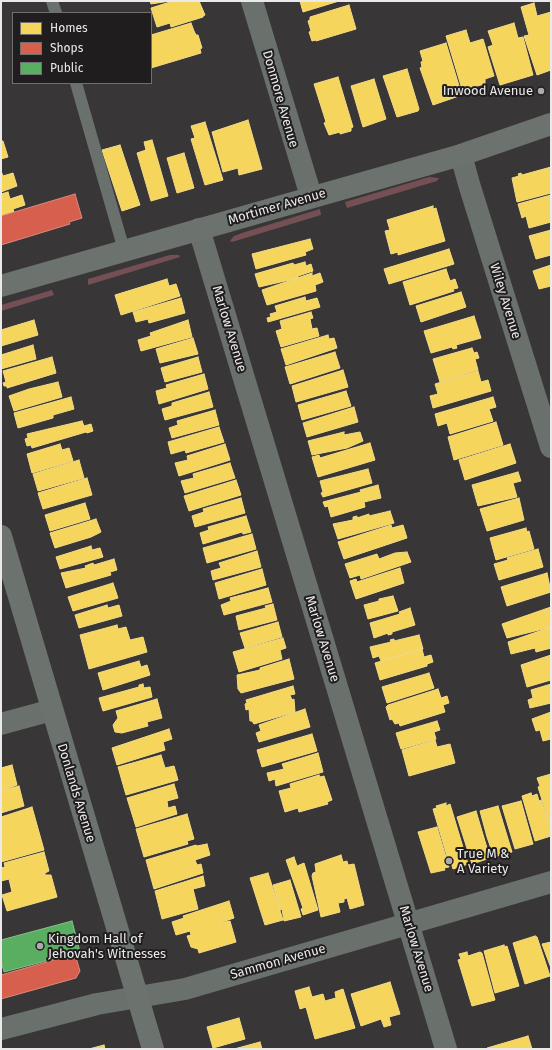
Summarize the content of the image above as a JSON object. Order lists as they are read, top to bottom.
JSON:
{
  "streets": {
    "street": [
      "Donmore Avenue",
      "Mortimer Avenue",
      "Wiley Avenue",
      "Marlow Avenue",
      "Donlands Avenue",
      "Sammon Avenue"
    ]
  },
  "crossings": [
    ["Donmore Avenue", "Mortimer Avenue"],
    ["Mortimer Avenue", "Wiley Avenue"],
    ["Mortimer Avenue", "Marlow Avenue"],
    ["Marlow Avenue", "Sammon Avenue"],
    ["Donlands Avenue", "Sammon Avenue"]
  ],
  "places": ["Inwood Avenue", "True M & A Variety", "Kingdom Hall of Jehovah's Witnesses"],
  "legend": ["Homes", "Shops", "Public"]
}
